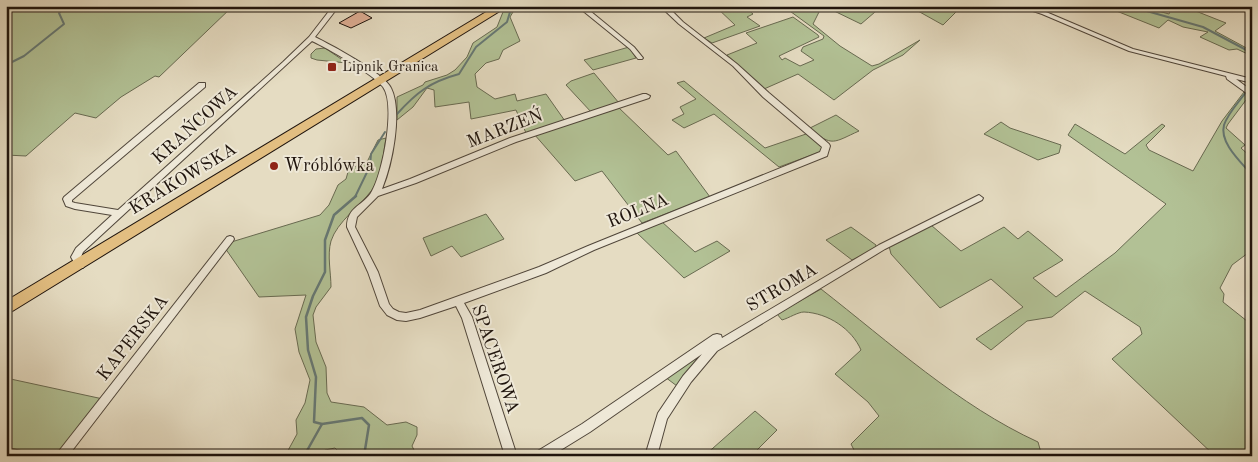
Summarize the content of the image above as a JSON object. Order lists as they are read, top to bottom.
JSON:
{
  "streets": {
    "main road": ["KRAKOWSKA"],
    "street": [
      "KRAŃCOWA",
      "MARZEŃ",
      "ROLNA",
      "STROMA",
      "KAPERSKA",
      "SPACEROWA"
    ]
  },
  "crossings": [
    ["KRAŃCOWA", "KRAKOWSKA"],
    ["MARZEŃ", "SPACEROWA"],
    ["KRAKOWSKA", "SPACEROWA"],
    ["ROLNA", "SPACEROWA"]
  ],
  "places": {
    "transit": ["Lipnik Granica"],
    "other": ["Wróblówka"]
  }
}
